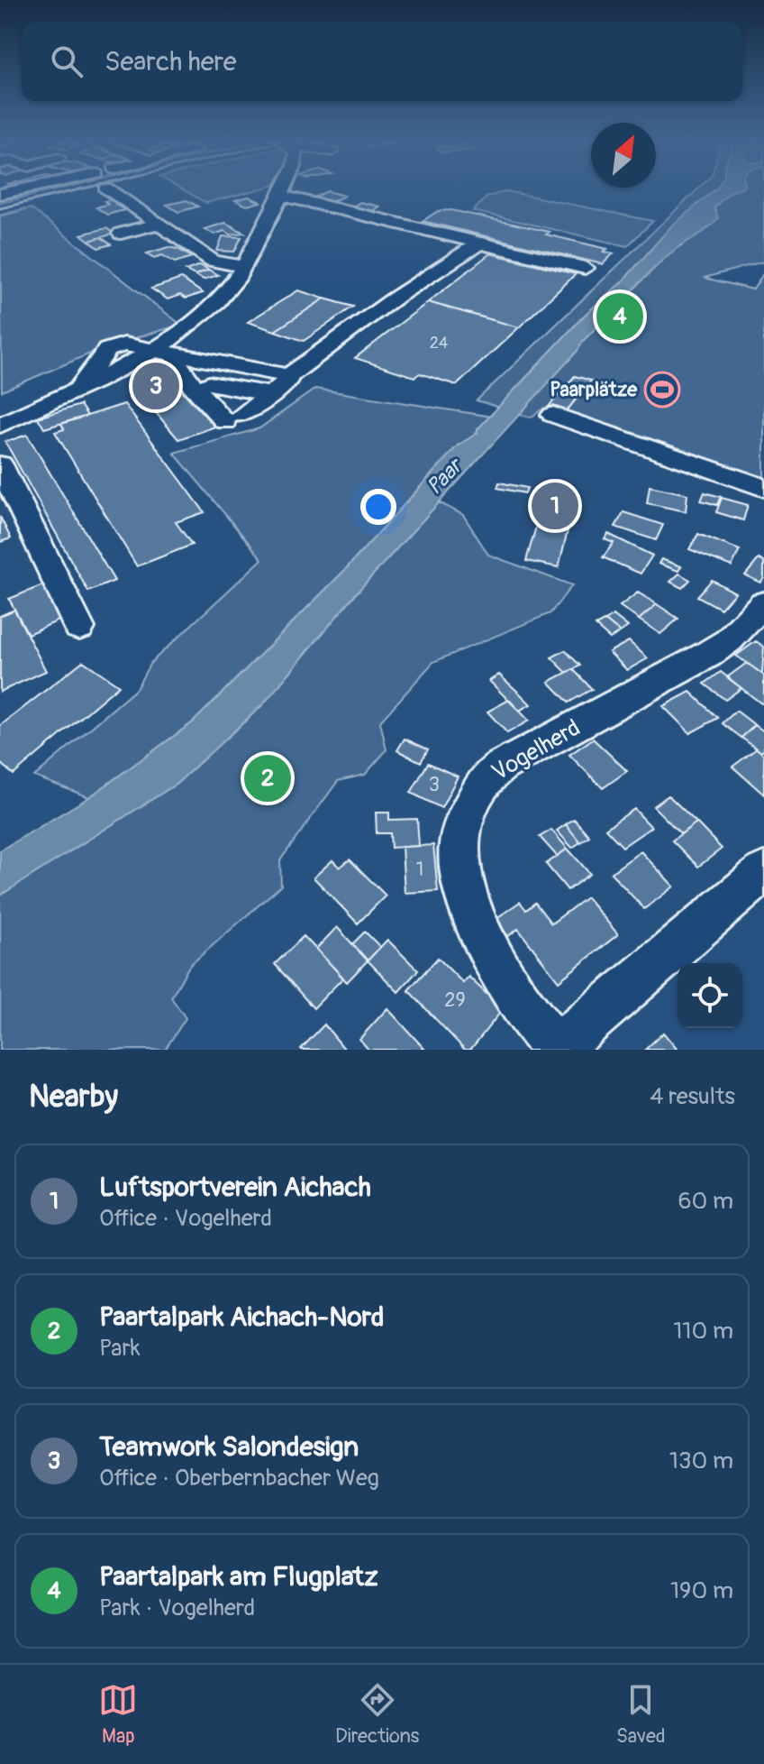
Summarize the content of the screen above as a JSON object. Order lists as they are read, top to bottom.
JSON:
{
  "streets": {
    "street": ["Vogelherd"]
  },
  "water": ["Paar"],
  "places": {
    "sports": ["Paarplätze"]
  },
  "house_numbers": [
    "24",
    "3",
    "1",
    "29"
  ],
  "north": "top right",
  "page": {
    "search": "Search here",
    "pins": [
      "4",
      "3",
      "1",
      "2"
    ],
    "heading": ["Nearby", "4 results"],
    "list": [
      {
        "mark": "1",
        "name": "Luftsportverein Aichach",
        "note": "Office · Vogelherd",
        "value": "60 m"
      },
      {
        "mark": "2",
        "name": "Paartalpark Aichach-Nord",
        "note": "Park",
        "value": "110 m"
      },
      {
        "mark": "3",
        "name": "Teamwork Salondesign",
        "note": "Office · Oberbernbacher Weg",
        "value": "130 m"
      },
      {
        "mark": "4",
        "name": "Paartalpark am Flugplatz",
        "note": "Park · Vogelherd",
        "value": "190 m"
      }
    ],
    "nav": ["Map", "Directions", "Saved"]
  }
}
